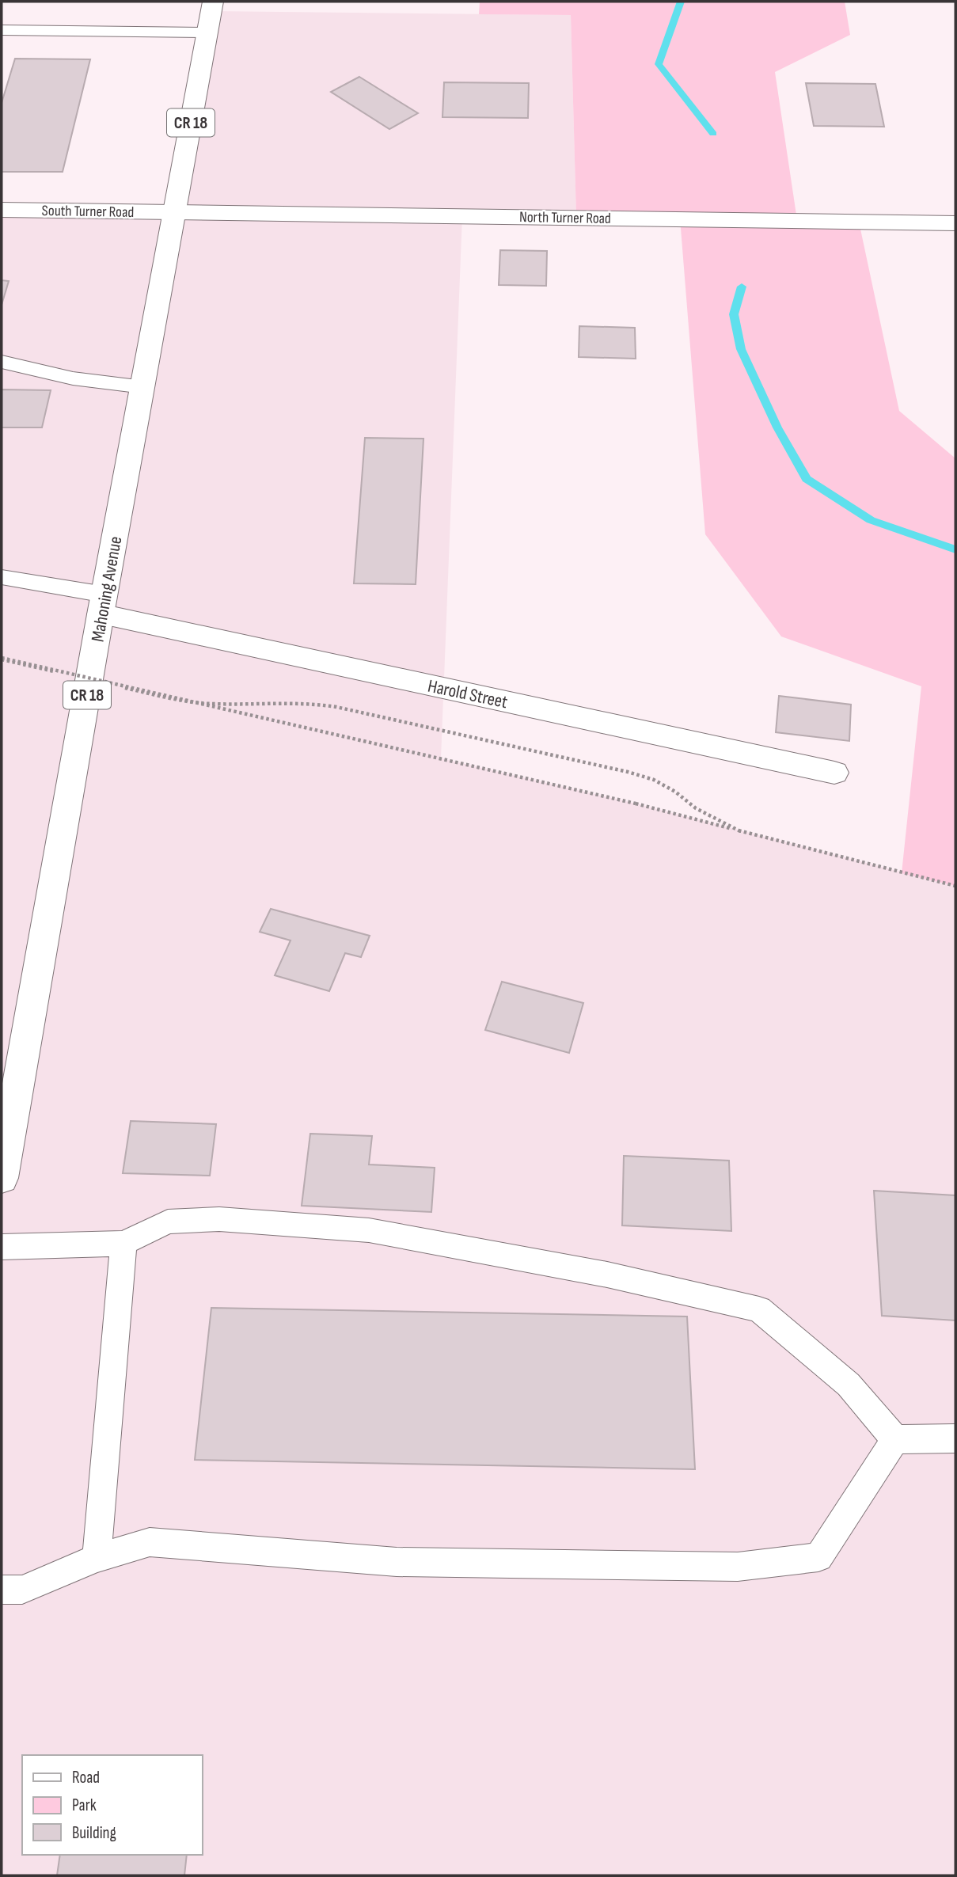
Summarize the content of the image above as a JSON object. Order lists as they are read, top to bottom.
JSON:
{
  "streets": {
    "street": [
      "CR 18",
      "South Turner Road",
      "North Turner Road",
      "Mahoning Avenue",
      "Harold Street"
    ]
  },
  "crossings": [
    ["South Turner Road", "North Turner Road"],
    ["South Turner Road", "Mahoning Avenue"],
    ["North Turner Road", "Mahoning Avenue"],
    ["Mahoning Avenue", "Harold Street"]
  ],
  "legend": ["Road", "Park", "Building"]
}
